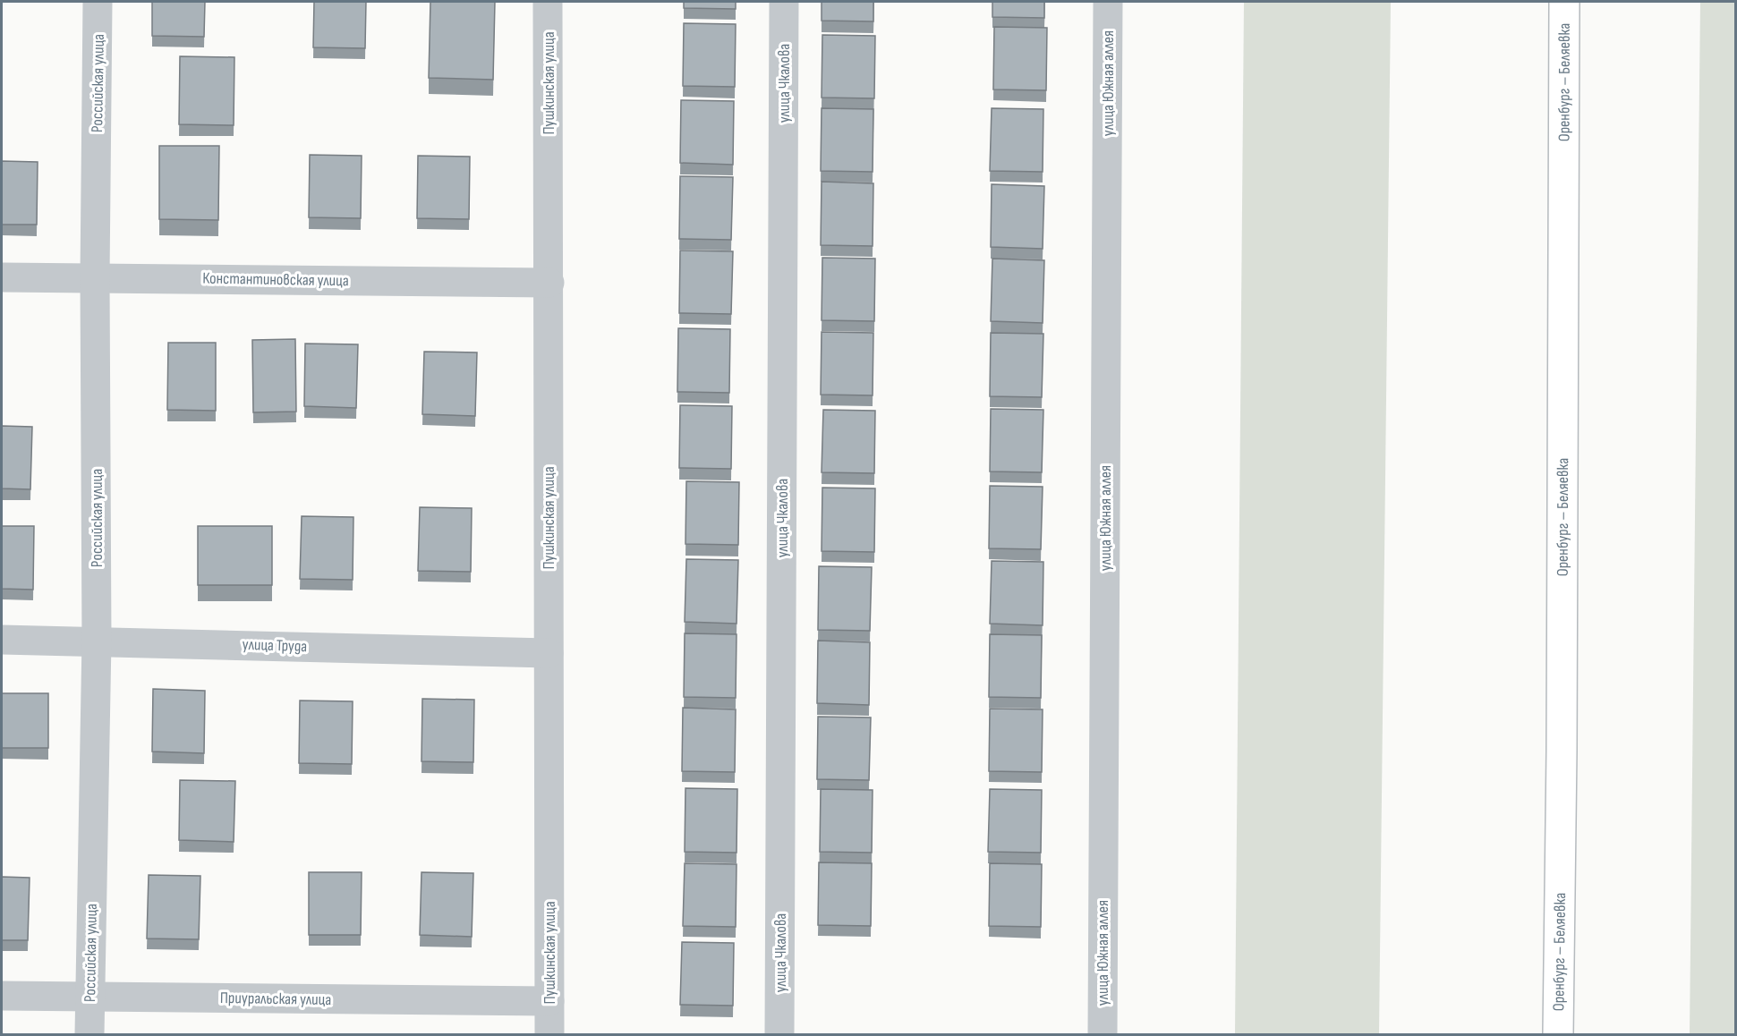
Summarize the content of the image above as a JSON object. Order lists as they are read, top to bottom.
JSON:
{
  "streets": {
    "main road": ["Оренбург – Беляевка"],
    "street": [
      "Российская улица",
      "Пушкинская улица",
      "улица Чкалова",
      "улица Южная аллея",
      "Константиновская улица",
      "улица Труда",
      "Приуральская улица"
    ]
  },
  "crossings": [
    ["Российская улица", "Константиновская улица"],
    ["Российская улица", "улица Труда"],
    ["Российская улица", "Приуральская улица"],
    ["Пушкинская улица", "Константиновская улица"],
    ["Пушкинская улица", "улица Труда"],
    ["Пушкинская улица", "Приуральская улица"]
  ]
}
